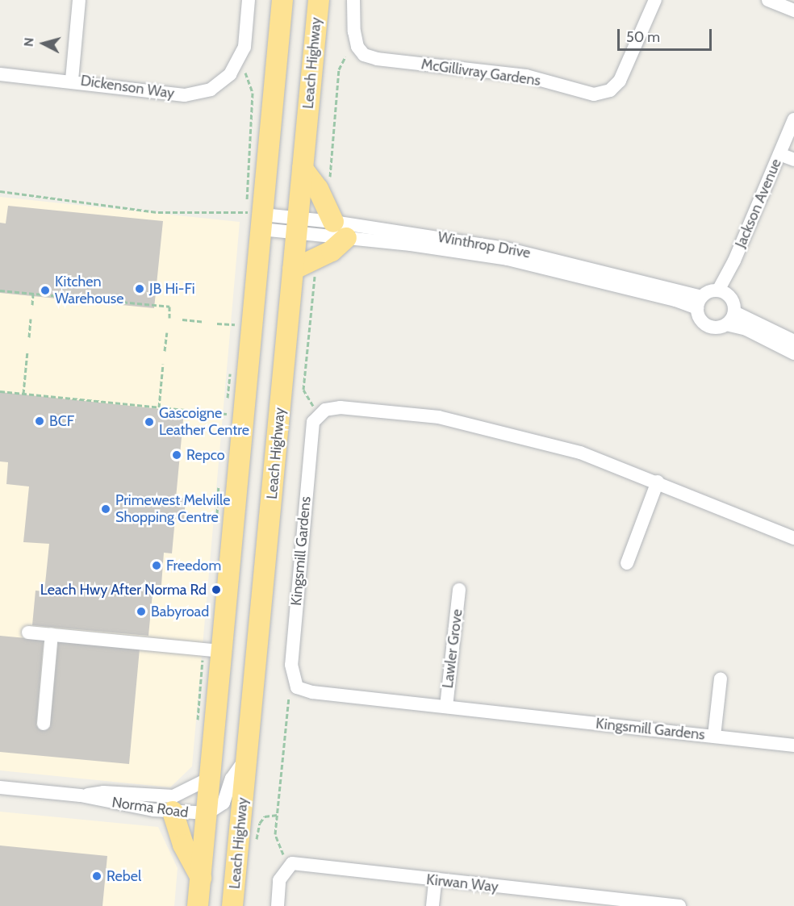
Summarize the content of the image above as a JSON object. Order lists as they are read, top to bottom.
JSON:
{
  "streets": {
    "highway": ["Leach Highway"],
    "street": [
      "McGillivray Gardens",
      "Dickenson Way",
      "Jackson Avenue",
      "Winthrop Drive",
      "Kingsmill Gardens",
      "Lawler Grove",
      "Norma Road",
      "Kirwan Way"
    ]
  },
  "crossings": [
    ["Leach Highway", "Winthrop Drive"],
    ["Leach Highway", "Norma Road"],
    ["Jackson Avenue", "Winthrop Drive"],
    ["Kingsmill Gardens", "Lawler Grove"]
  ],
  "places": [
    "JB Hi-Fi",
    "Kitchen Warehouse",
    "BCF",
    "Gascoigne Leather Centre",
    "Repco",
    "Primewest Melville Shopping Centre",
    "Freedom",
    "Leach Hwy After Norma Rd",
    "Babyroad",
    "Rebel"
  ],
  "scale_bar": "50 m",
  "north": "left"
}
